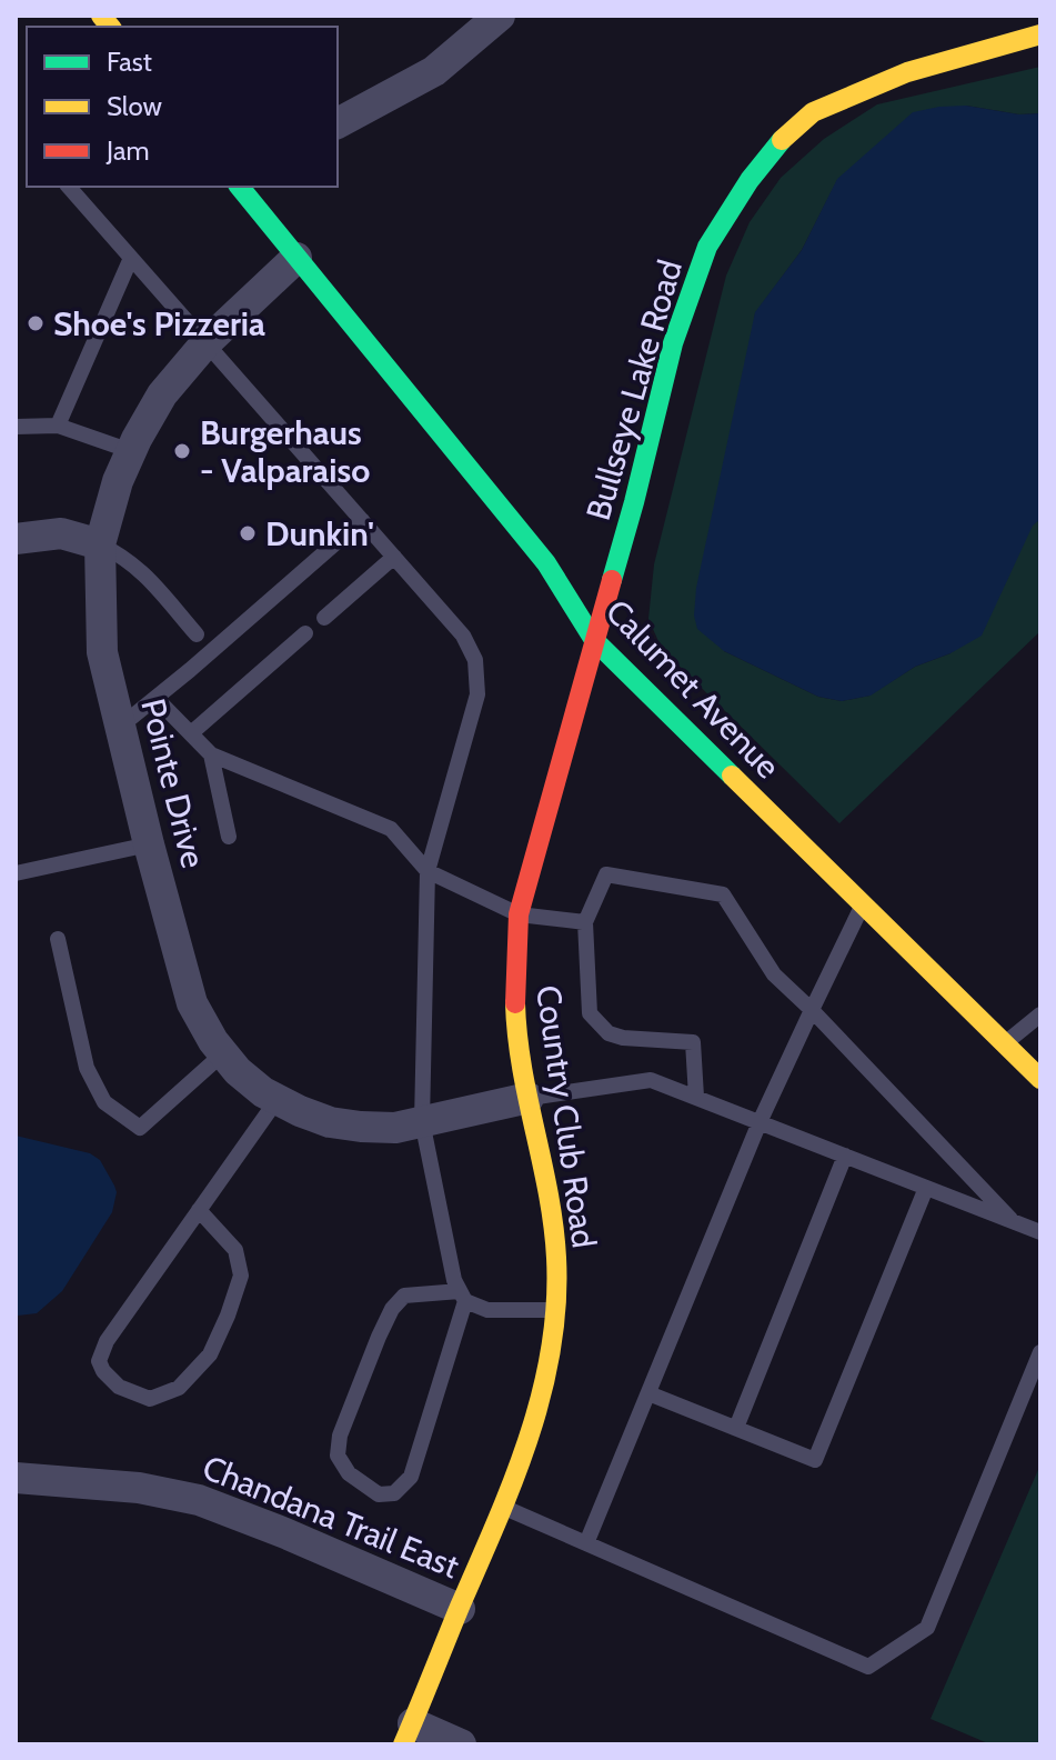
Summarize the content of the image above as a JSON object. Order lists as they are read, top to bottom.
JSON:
{
  "streets": {
    "street": [
      "Bullseye Lake Road",
      "Calumet Avenue",
      "Pointe Drive",
      "Country Club Road",
      "Chandana Trail East"
    ]
  },
  "crossings": [
    ["Bullseye Lake Road", "Calumet Avenue"],
    ["Bullseye Lake Road", "Country Club Road"],
    ["Calumet Avenue", "Pointe Drive"],
    ["Calumet Avenue", "Country Club Road"],
    ["Pointe Drive", "Country Club Road"],
    ["Country Club Road", "Chandana Trail East"]
  ],
  "places": ["Shoe's Pizzeria", "Burgerhaus - Valparaiso", "Dunkin'"],
  "legend": ["Fast", "Slow", "Jam"]
}
